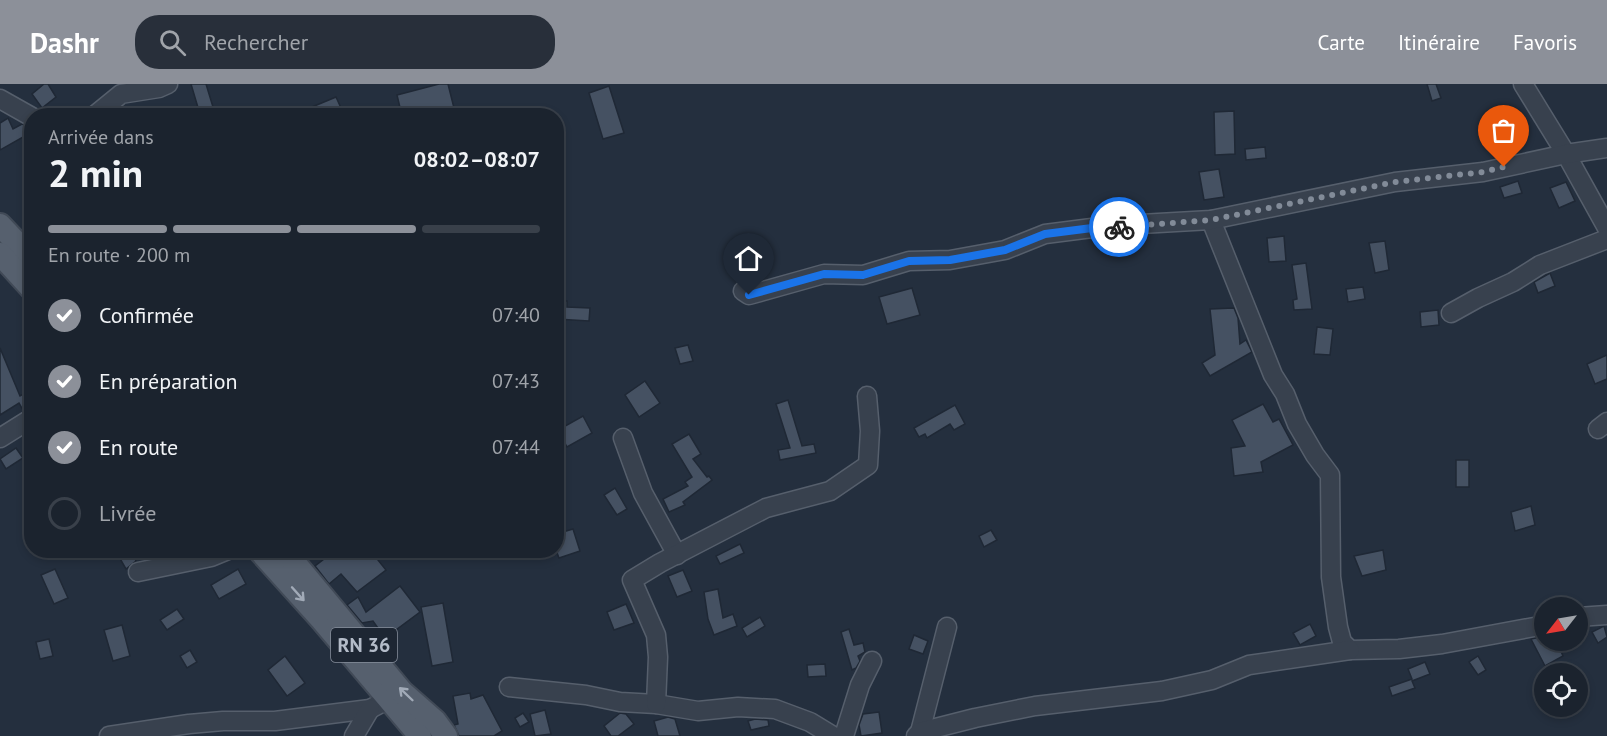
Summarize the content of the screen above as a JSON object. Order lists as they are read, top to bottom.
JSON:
{
  "streets": {
    "main road": ["RN 36"]
  },
  "north": "bottom left",
  "page": {
    "header": "Dashr",
    "search": "Rechercher",
    "nav": ["Carte", "Itinéraire", "Favoris"],
    "heading": ["2 min", "Arrivée dans", "08:02–08:07"],
    "bar": "En route · 200 m",
    "list": [
      ["Confirmée", "07:40"],
      ["En préparation", "07:43"],
      ["En route", "07:44"],
      "Livrée"
    ]
  }
}
